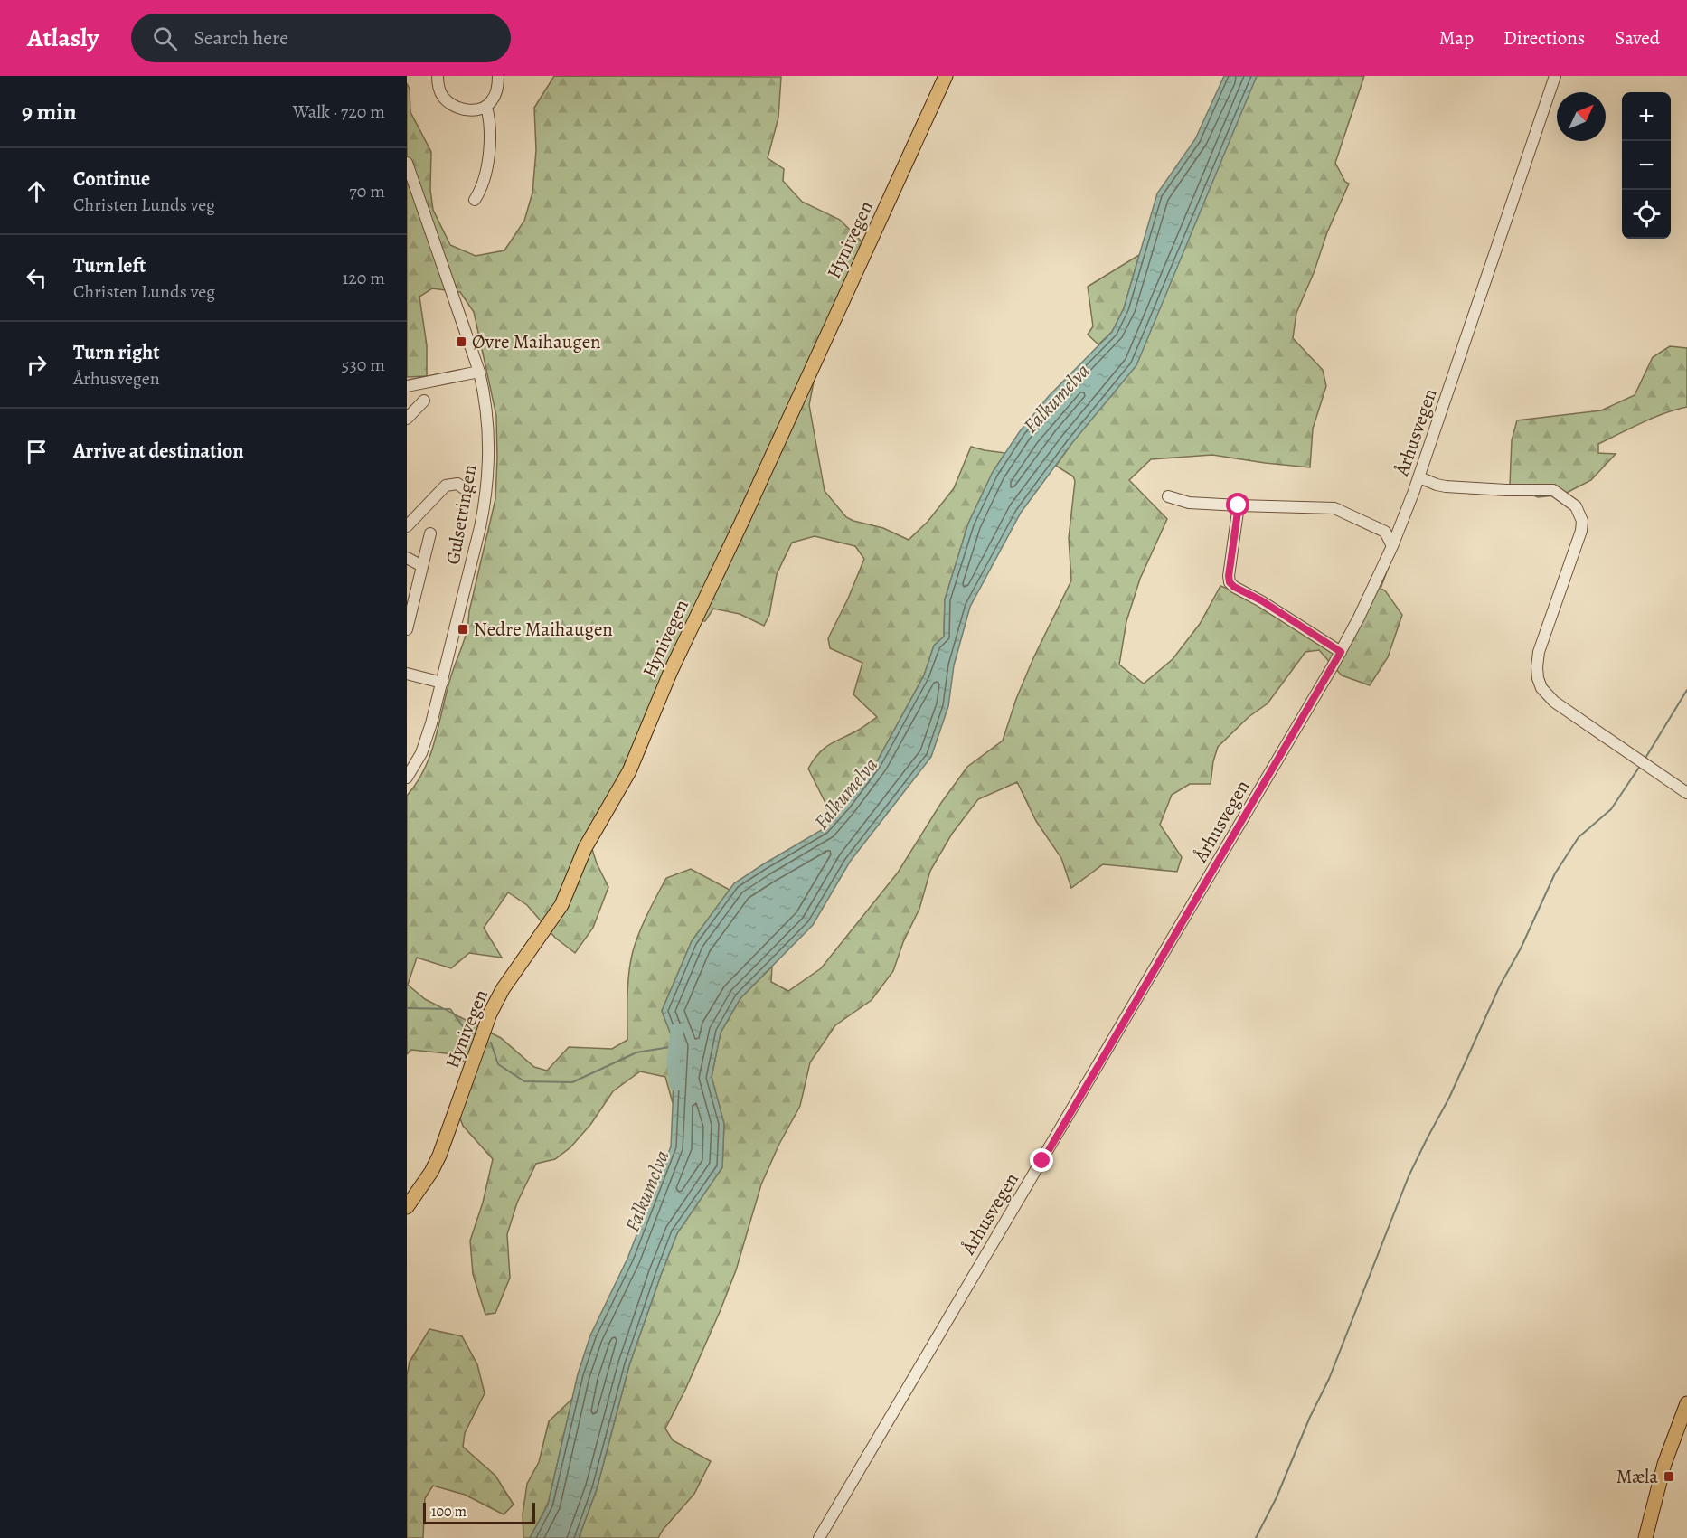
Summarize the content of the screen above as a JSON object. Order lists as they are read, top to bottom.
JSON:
{
  "streets": {
    "main road": ["Hynivegen"],
    "street": ["Århusvegen", "Gulsetringen"]
  },
  "water": ["Falkumelva"],
  "places": {
    "transit": ["Øvre Maihaugen", "Nedre Maihaugen", "Mæla"]
  },
  "scale_bar": "100 m",
  "north": "top right",
  "page": {
    "header": "Atlasly",
    "search": "Search here",
    "nav": ["Map", "Directions", "Saved"],
    "heading": ["9 min", "Walk · 720 m"],
    "map_buttons": ["+", "−"],
    "list": [
      ["Continue", "Christen Lunds veg", "70 m"],
      ["Turn left", "Christen Lunds veg", "120 m"],
      ["Turn right", "Århusvegen", "530 m"],
      "Arrive at destination"
    ],
    "scale": "100 m"
  }
}
